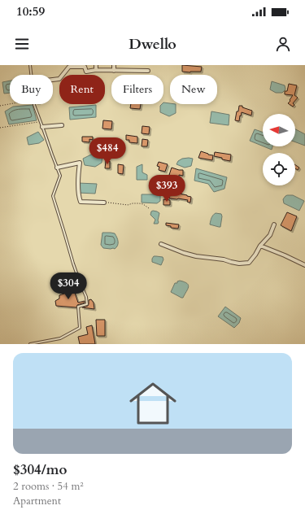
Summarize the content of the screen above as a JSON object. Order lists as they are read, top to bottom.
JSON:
{
  "north": "left",
  "page": {
    "status": "10:59",
    "header": "Dwello",
    "chip": [
      "Buy",
      "Rent",
      "Filters",
      "New"
    ],
    "price": ["$484", "$393", "$304"],
    "list": [
      {
        "name": "$304/mo",
        "note": "2 rooms · 54 m² · Apartment"
      }
    ]
  }
}
